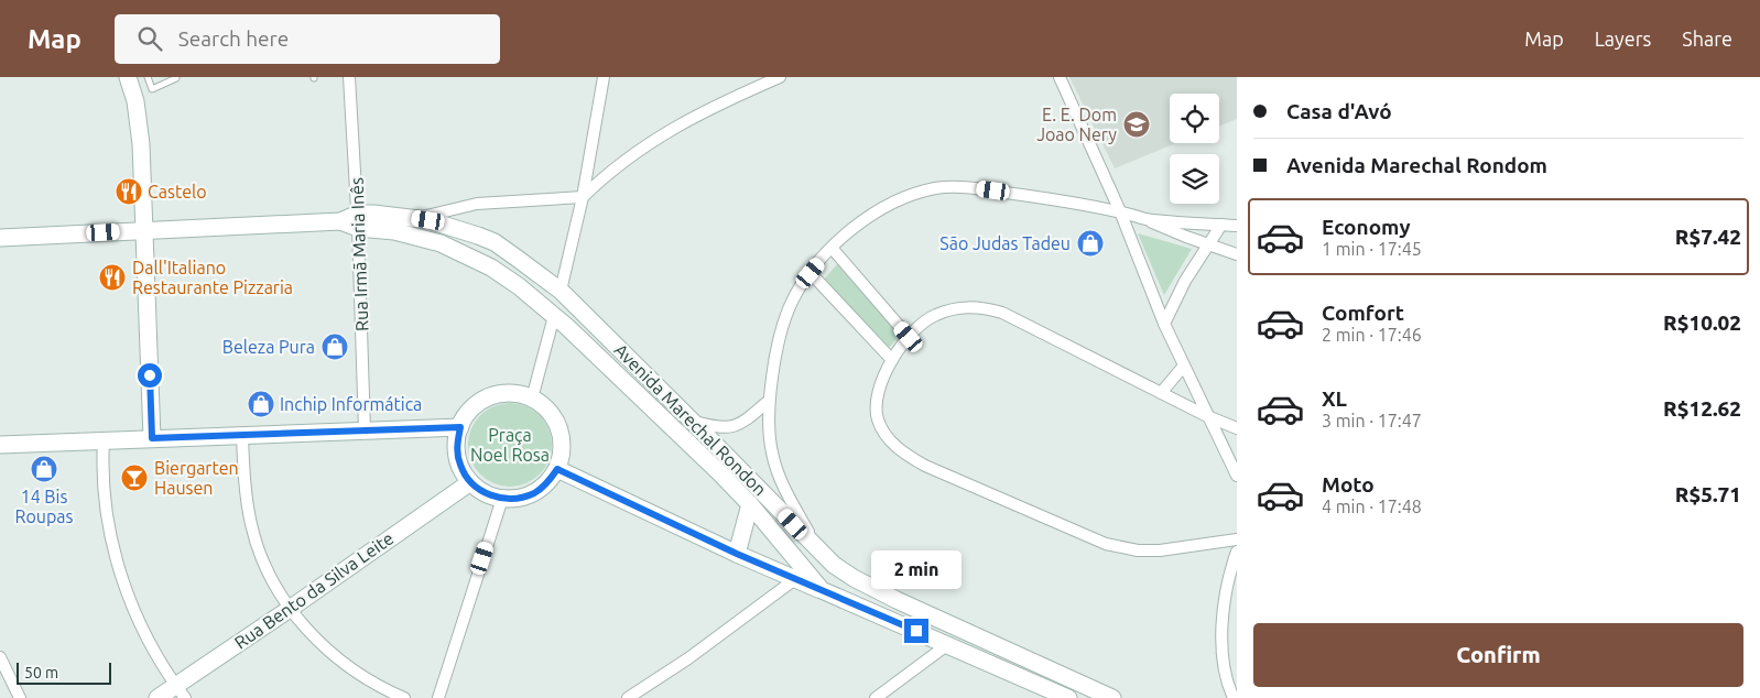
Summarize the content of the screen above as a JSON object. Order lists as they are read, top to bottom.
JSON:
{
  "streets": {
    "main road": ["Avenida Marechal Rondon", "Rua Bento da Silva Leite"],
    "street": ["Rua Irmã Maria Inês"]
  },
  "crossings": [
    ["Rua Irmã Maria Inês", "Avenida Marechal Rondon"]
  ],
  "parks": ["Praça Noel Rosa"],
  "places": {
    "school or university": ["E. E. Dom Joao Nery"],
    "restaurant": ["Castelo", "Dall'Italiano Restaurante Pizzaria"],
    "shop": [
      "São Judas Tadeu",
      "Beleza Pura",
      "Inchip Informática",
      "14 Bis Roupas"
    ],
    "bar": ["Biergarten Hausen"]
  },
  "scale_bar": "50 m",
  "page": {
    "header": "Map",
    "search": "Search here",
    "nav": ["Map", "Layers", "Share"],
    "banner": ["Casa d'Avó", "Avenida Marechal Rondom"],
    "list": [
      {
        "name": "Economy",
        "note": "1 min · 17:45",
        "value": "R$7.42"
      },
      {
        "name": "Comfort",
        "note": "2 min · 17:46",
        "value": "R$10.02"
      },
      {
        "name": "XL",
        "note": "3 min · 17:47",
        "value": "R$12.62"
      },
      {
        "name": "Moto",
        "note": "4 min · 17:48",
        "value": "R$5.71"
      }
    ],
    "bubble": "2 min",
    "buttons": "Confirm",
    "scale": "50 m"
  }
}
